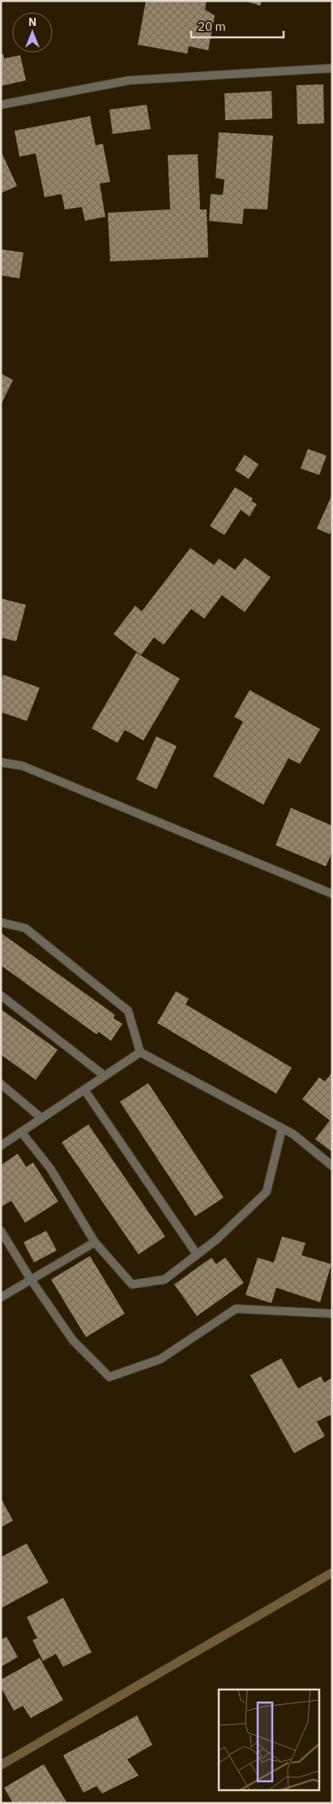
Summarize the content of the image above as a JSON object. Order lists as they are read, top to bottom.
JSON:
{
  "scale_bar": "20 m",
  "north": "top"
}
